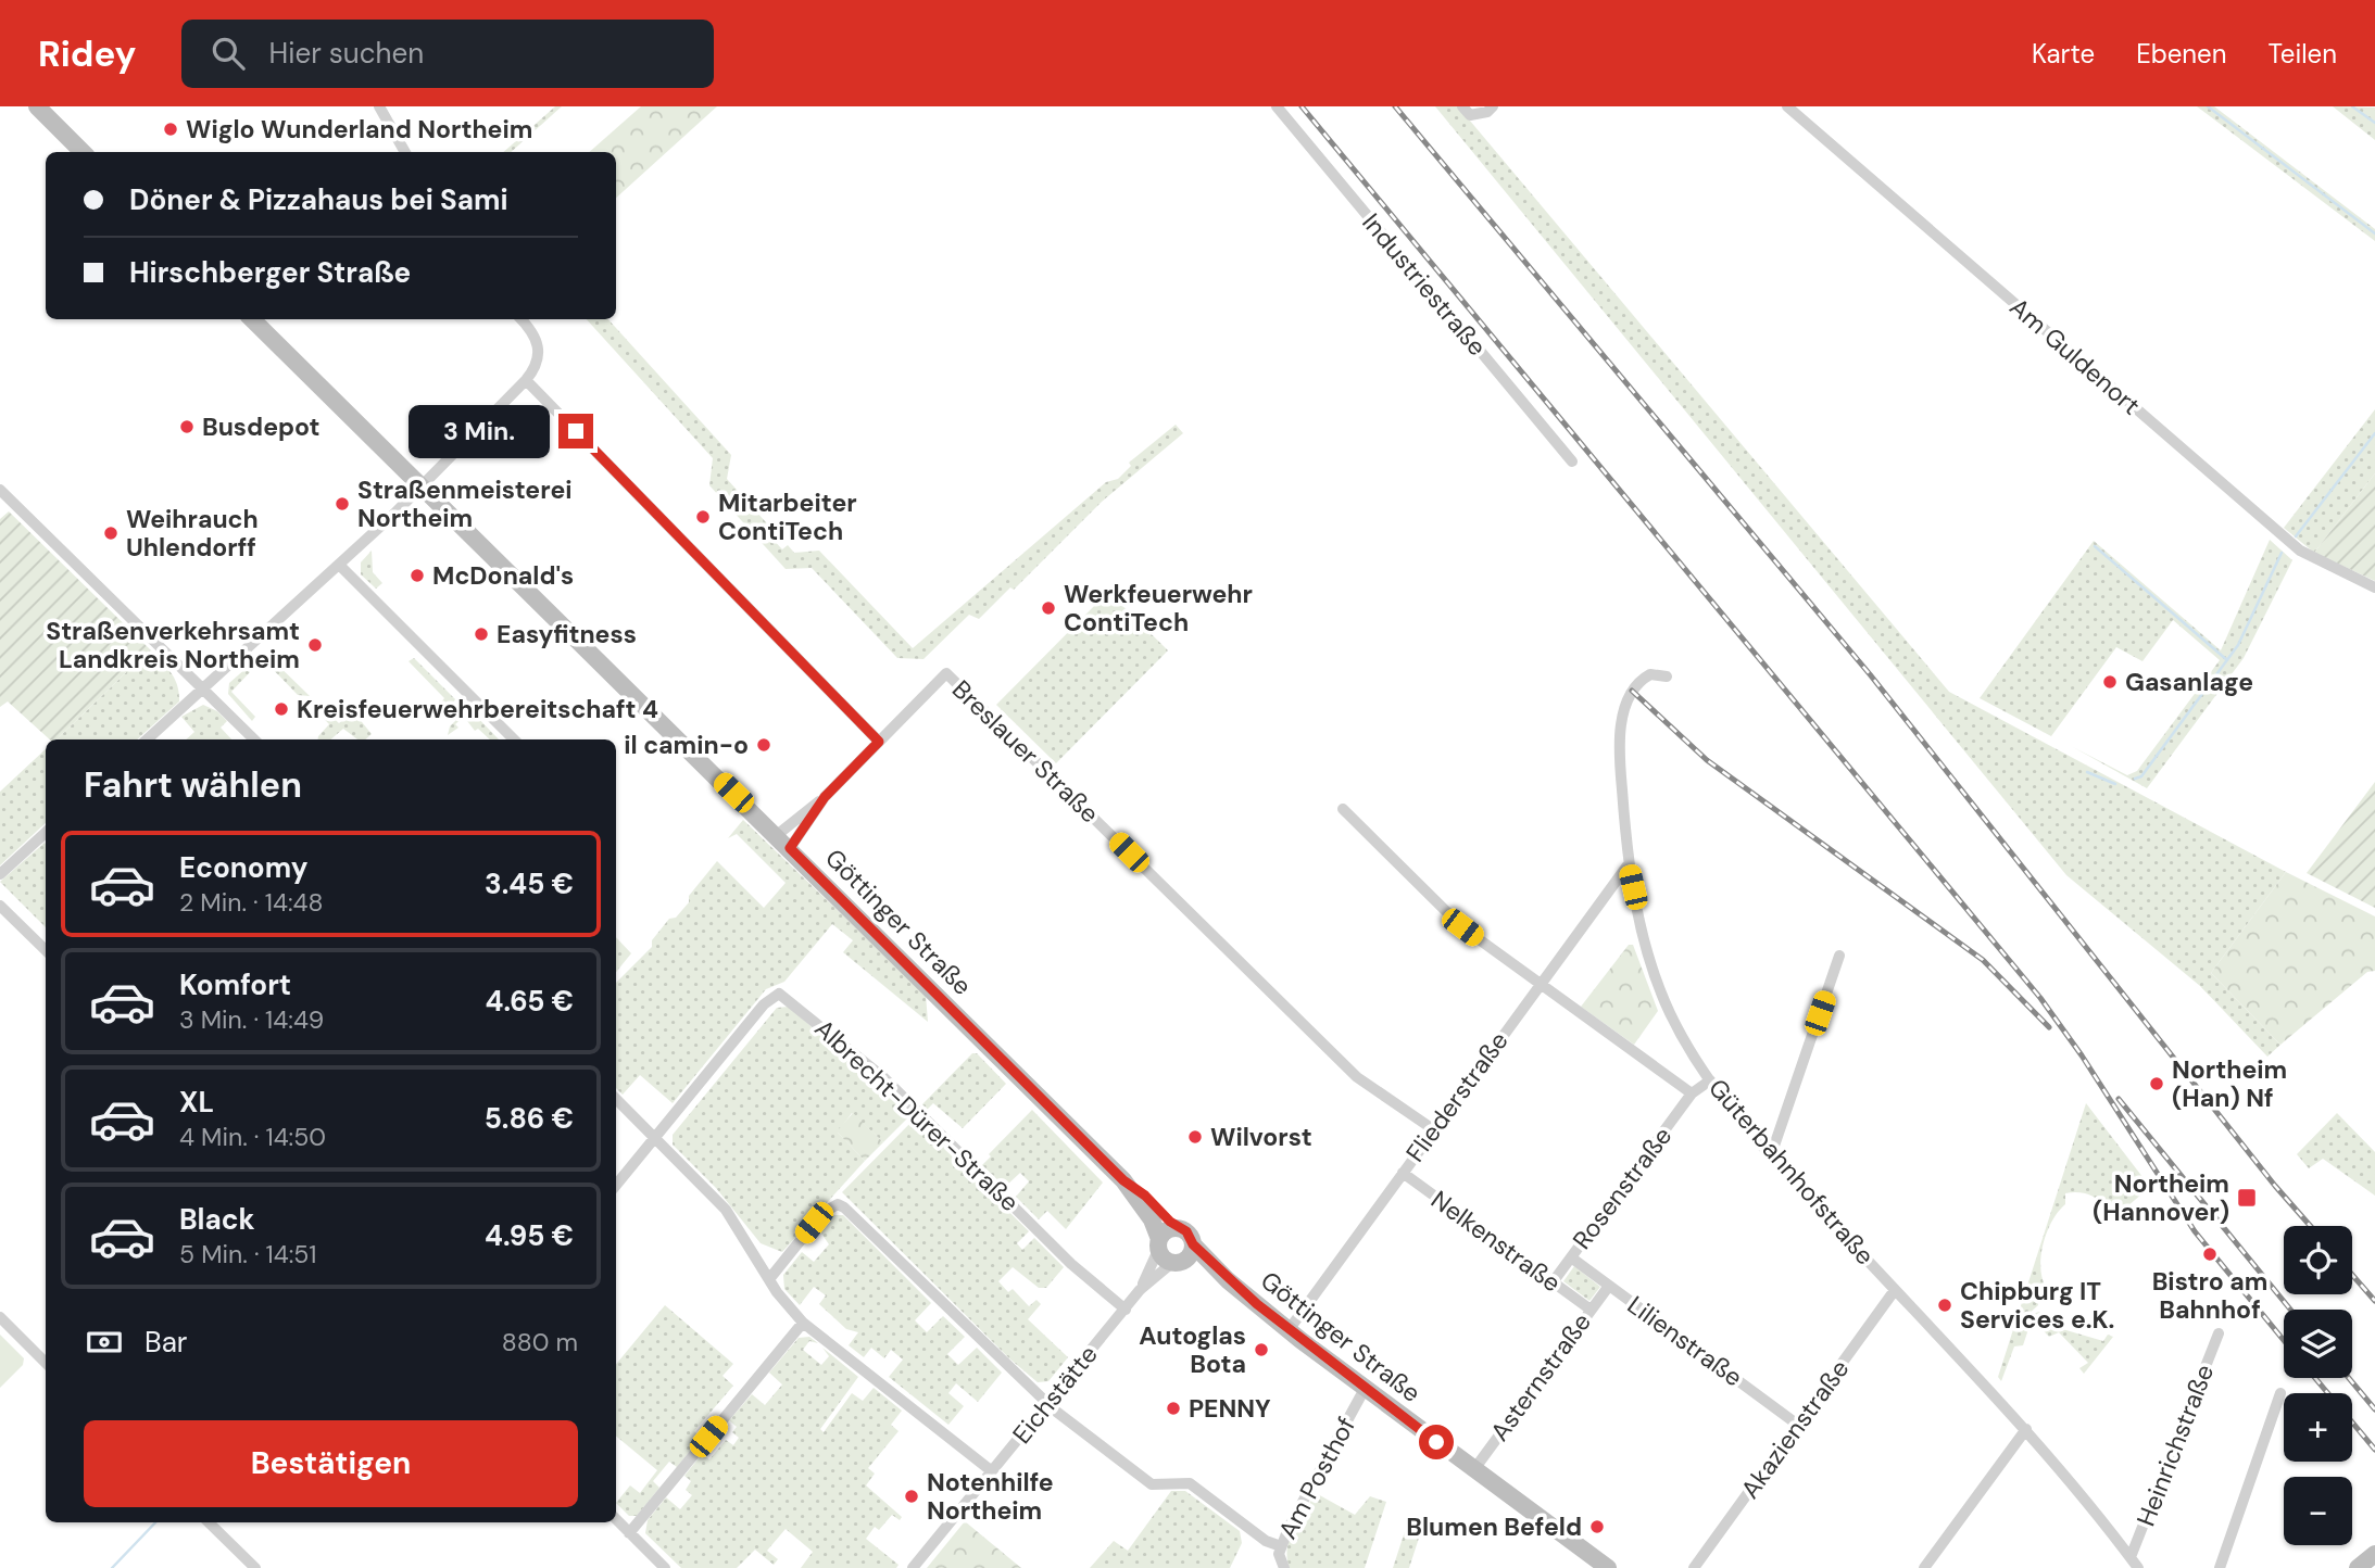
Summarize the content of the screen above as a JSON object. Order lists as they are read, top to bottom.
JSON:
{
  "streets": {
    "main road": ["Göttinger Straße"],
    "street": [
      "Industriestraße",
      "Am Guldenort",
      "Breslauer Straße",
      "Fliederstraße",
      "Albrecht-Dürer-Straße",
      "Güterbahnhofstraße",
      "Rosenstraße",
      "Nelkenstraße",
      "Lilienstraße",
      "Asternstraße",
      "Eichstätte",
      "Akazienstraße",
      "Heinrichstraße",
      "Am Posthof"
    ]
  },
  "crossings": [
    ["Breslauer Straße", "Göttinger Straße"],
    ["Breslauer Straße", "Fliederstraße"],
    ["Göttinger Straße", "Fliederstraße"],
    ["Göttinger Straße", "Asternstraße"],
    ["Göttinger Straße", "Eichstätte"],
    ["Göttinger Straße", "Am Posthof"],
    ["Fliederstraße", "Güterbahnhofstraße"],
    ["Fliederstraße", "Nelkenstraße"],
    ["Albrecht-Dürer-Straße", "Eichstätte"],
    ["Güterbahnhofstraße", "Rosenstraße"],
    ["Güterbahnhofstraße", "Akazienstraße"],
    ["Güterbahnhofstraße", "Heinrichstraße"],
    ["Rosenstraße", "Nelkenstraße"],
    ["Rosenstraße", "Lilienstraße"],
    ["Nelkenstraße", "Asternstraße"],
    ["Lilienstraße", "Asternstraße"],
    ["Lilienstraße", "Akazienstraße"]
  ],
  "places": {
    "other": [
      "Wiglo Wunderland Northeim",
      "Busdepot",
      "Straßenmeisterei Northeim",
      "Mitarbeiter ContiTech",
      "Weihrauch Uhlendorff",
      "McDonald's",
      "Werkfeuerwehr ContiTech",
      "Easyfitness",
      "Straßenverkehrsamt Landkreis Northeim",
      "Gasanlage",
      "Kreisfeuerwehrbereitschaft 4",
      "il camin-o",
      "Northeim (Han) Nf",
      "Wilvorst",
      "Bistro am Bahnhof",
      "Chipburg IT Services e.K.",
      "Autoglas Bota",
      "PENNY",
      "Notenhilfe Northeim",
      "Blumen Befeld"
    ],
    "transit": ["Northeim (Hannover)"]
  },
  "page": {
    "header": "Ridey",
    "search": "Hier suchen",
    "nav": ["Karte", "Ebenen", "Teilen"],
    "banner": ["Döner & Pizzahaus bei Sami", "Hirschberger Straße"],
    "bubble": "3 Min.",
    "heading": "Fahrt wählen",
    "list": [
      {
        "name": "Economy",
        "note": "2 Min. · 14:48",
        "value": "3.45 €"
      },
      {
        "name": "Komfort",
        "note": "3 Min. · 14:49",
        "value": "4.65 €"
      },
      {
        "name": "XL",
        "note": "4 Min. · 14:50",
        "value": "5.86 €"
      },
      {
        "name": "Black",
        "note": "5 Min. · 14:51",
        "value": "4.95 €"
      }
    ],
    "map_buttons": ["+", "−"],
    "pay": ["Bar", "880 m"],
    "buttons": "Bestätigen"
  }
}
